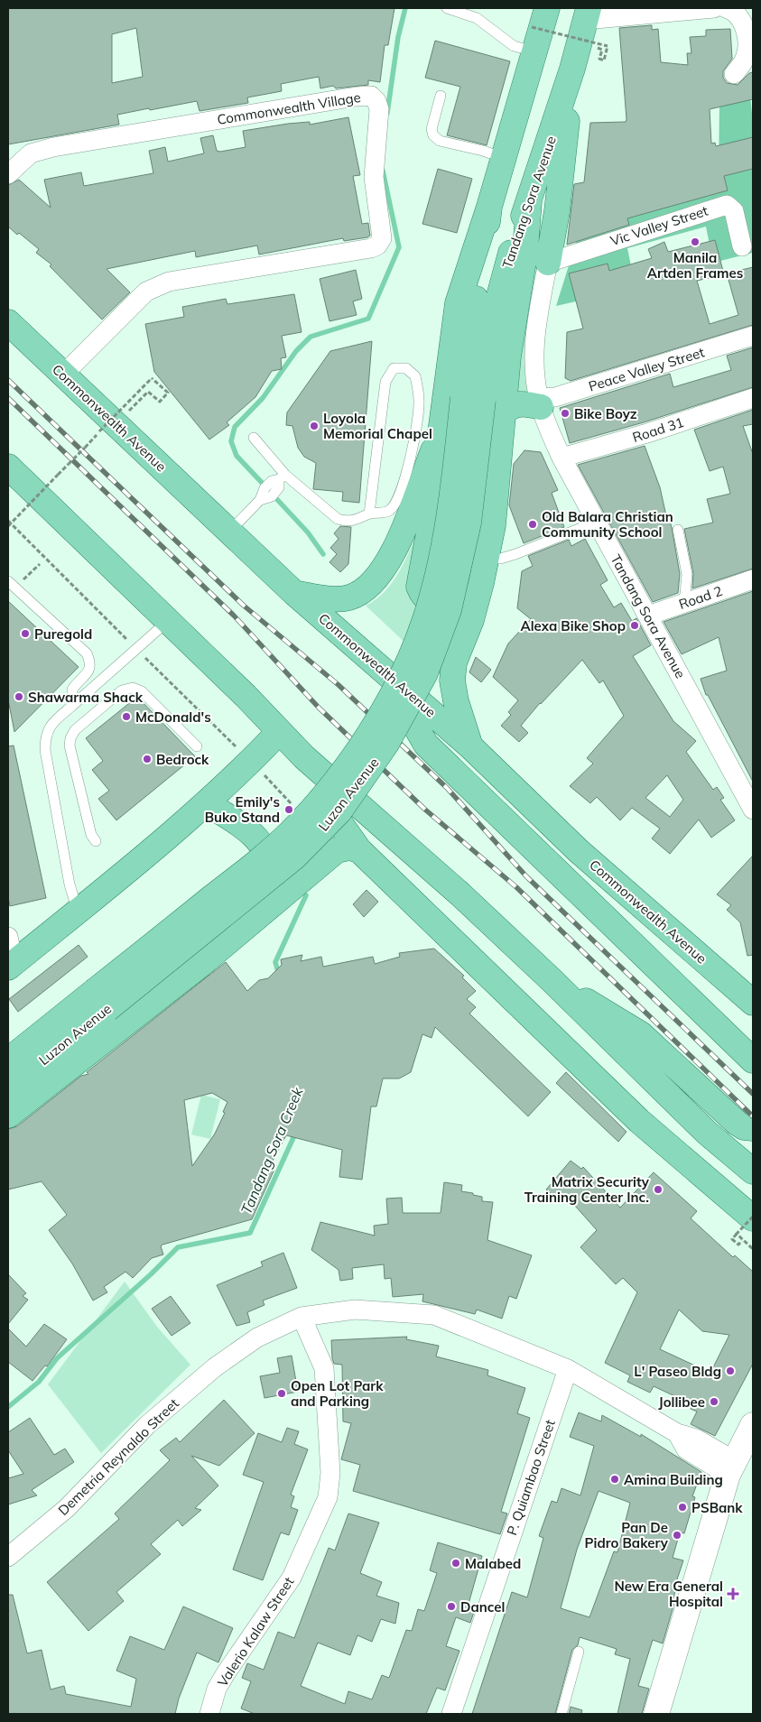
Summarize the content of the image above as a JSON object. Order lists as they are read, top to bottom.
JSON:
{
  "streets": {
    "main road": ["Tandang Sora Avenue", "Commonwealth Avenue", "Luzon Avenue"],
    "street": [
      "Commonwealth Village",
      "Vic Valley Street",
      "Peace Valley Street",
      "Road 31",
      "Road 2",
      "Demetria Reynaldo Street",
      "P. Quiambao Street",
      "Valerio Kalaw Street"
    ]
  },
  "crossings": [
    ["Commonwealth Village", "Commonwealth Avenue"],
    ["Tandang Sora Avenue", "Vic Valley Street"],
    ["Tandang Sora Avenue", "Peace Valley Street"],
    ["Tandang Sora Avenue", "Road 31"],
    ["Tandang Sora Avenue", "Road 2"],
    ["Tandang Sora Avenue", "Luzon Avenue"],
    ["Demetria Reynaldo Street", "P. Quiambao Street"],
    ["Demetria Reynaldo Street", "Valerio Kalaw Street"]
  ],
  "water": ["Tandang Sora Creek"],
  "places": {
    "other": [
      "Manila Artden Frames",
      "Bike Boyz",
      "Loyola Memorial Chapel",
      "Old Balara Christian Community School",
      "Alexa Bike Shop",
      "Puregold",
      "Shawarma Shack",
      "McDonald's",
      "Bedrock",
      "Emily's Buko Stand",
      "Matrix Security Training Center Inc.",
      "L' Paseo Bldg",
      "Open Lot Park and Parking",
      "Jollibee",
      "Amina Building",
      "PSBank",
      "Pan De Pidro Bakery",
      "Malabed",
      "Dancel"
    ],
    "health": ["New Era General Hospital"]
  }
}
